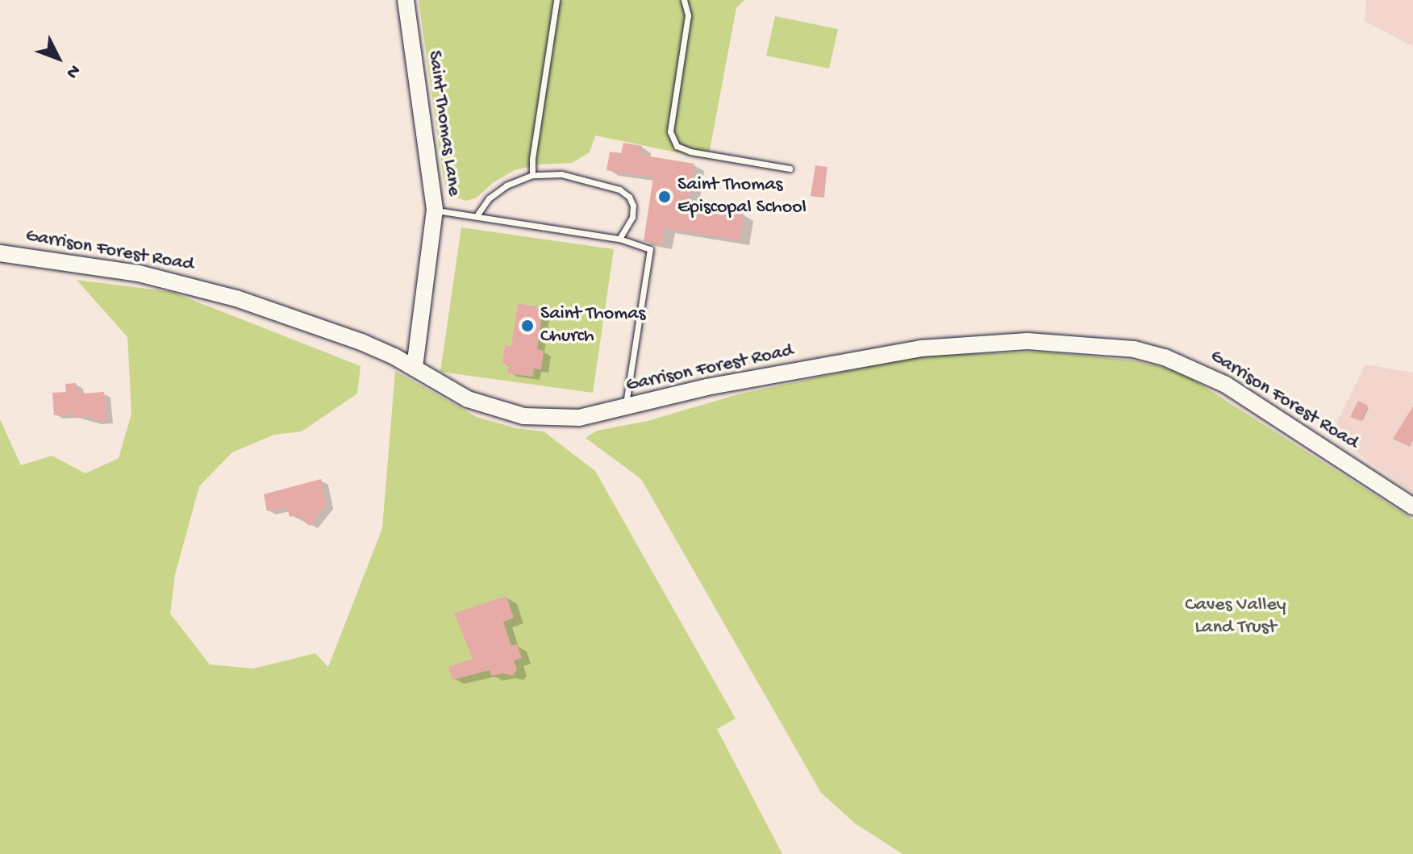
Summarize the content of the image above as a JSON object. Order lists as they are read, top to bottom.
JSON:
{
  "streets": {
    "main road": ["Saint Thomas Lane", "Garrison Forest Road"]
  },
  "crossings": [
    ["Saint Thomas Lane", "Garrison Forest Road"]
  ],
  "parks": ["Caves Valley Land Trust"],
  "places": ["Saint Thomas Episcopal School", "Saint Thomas Church"],
  "north": "bottom right"
}
